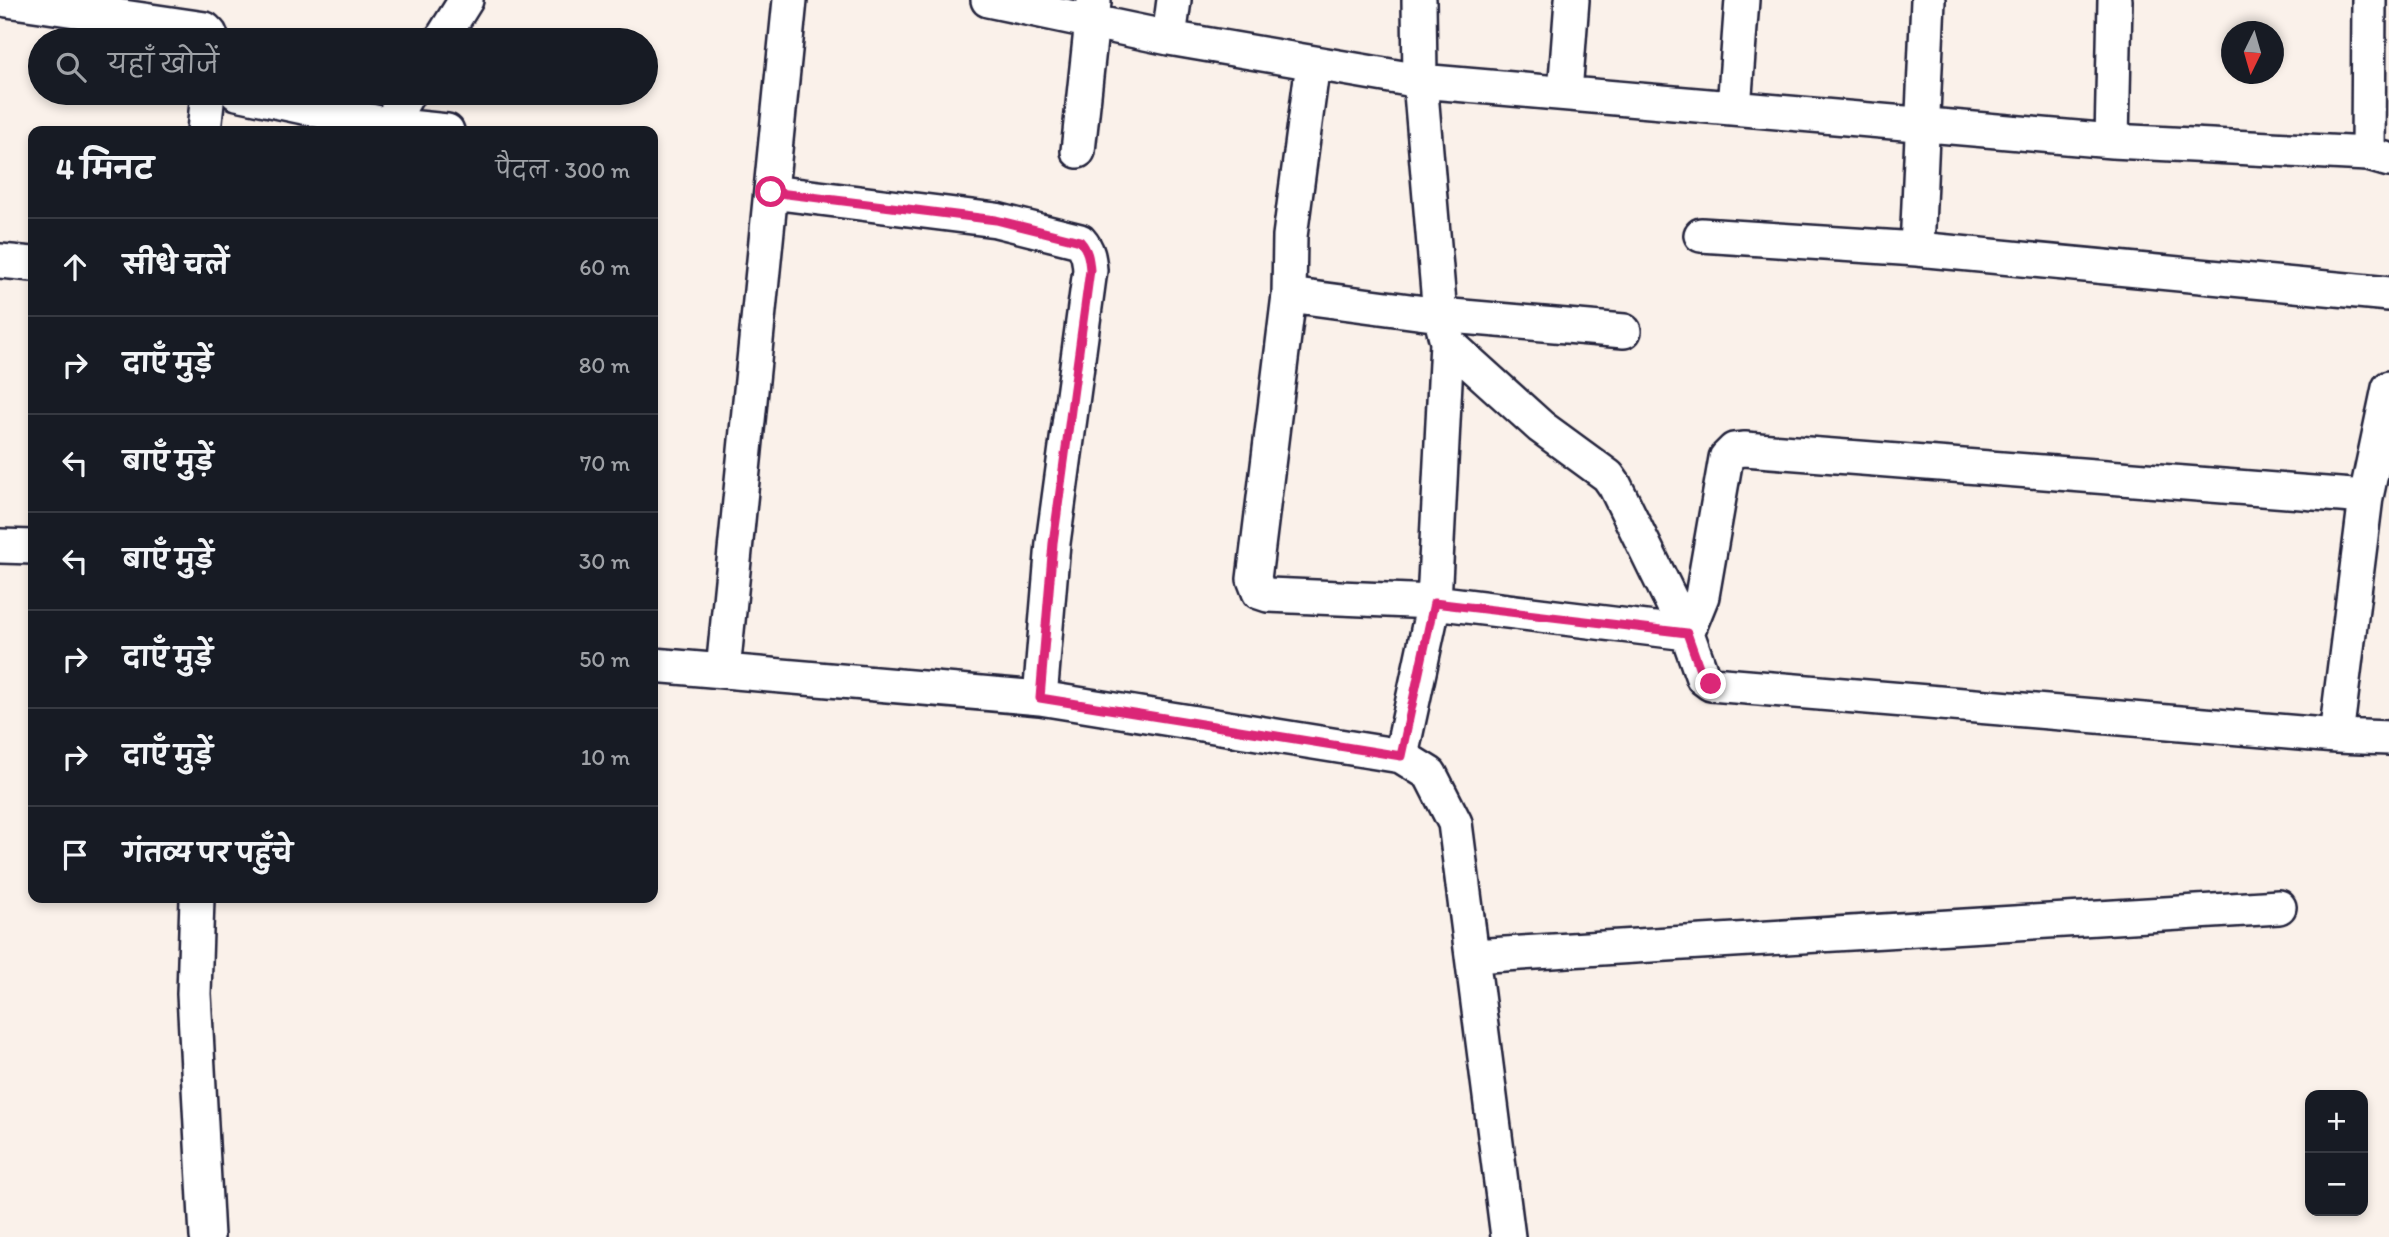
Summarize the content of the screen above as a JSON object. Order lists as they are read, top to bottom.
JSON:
{
  "north": "bottom",
  "page": {
    "search": "यहाँ खोजें",
    "heading": ["4 मिनट", "पैदल · 300 m"],
    "list": [
      ["सीधे चलें", "60 m"],
      ["दाएँ मुड़ें", "80 m"],
      ["बाएँ मुड़ें", "70 m"],
      ["बाएँ मुड़ें", "30 m"],
      ["दाएँ मुड़ें", "50 m"],
      ["दाएँ मुड़ें", "10 m"],
      "गंतव्य पर पहुँचे"
    ],
    "map_buttons": ["+", "−"]
  }
}
